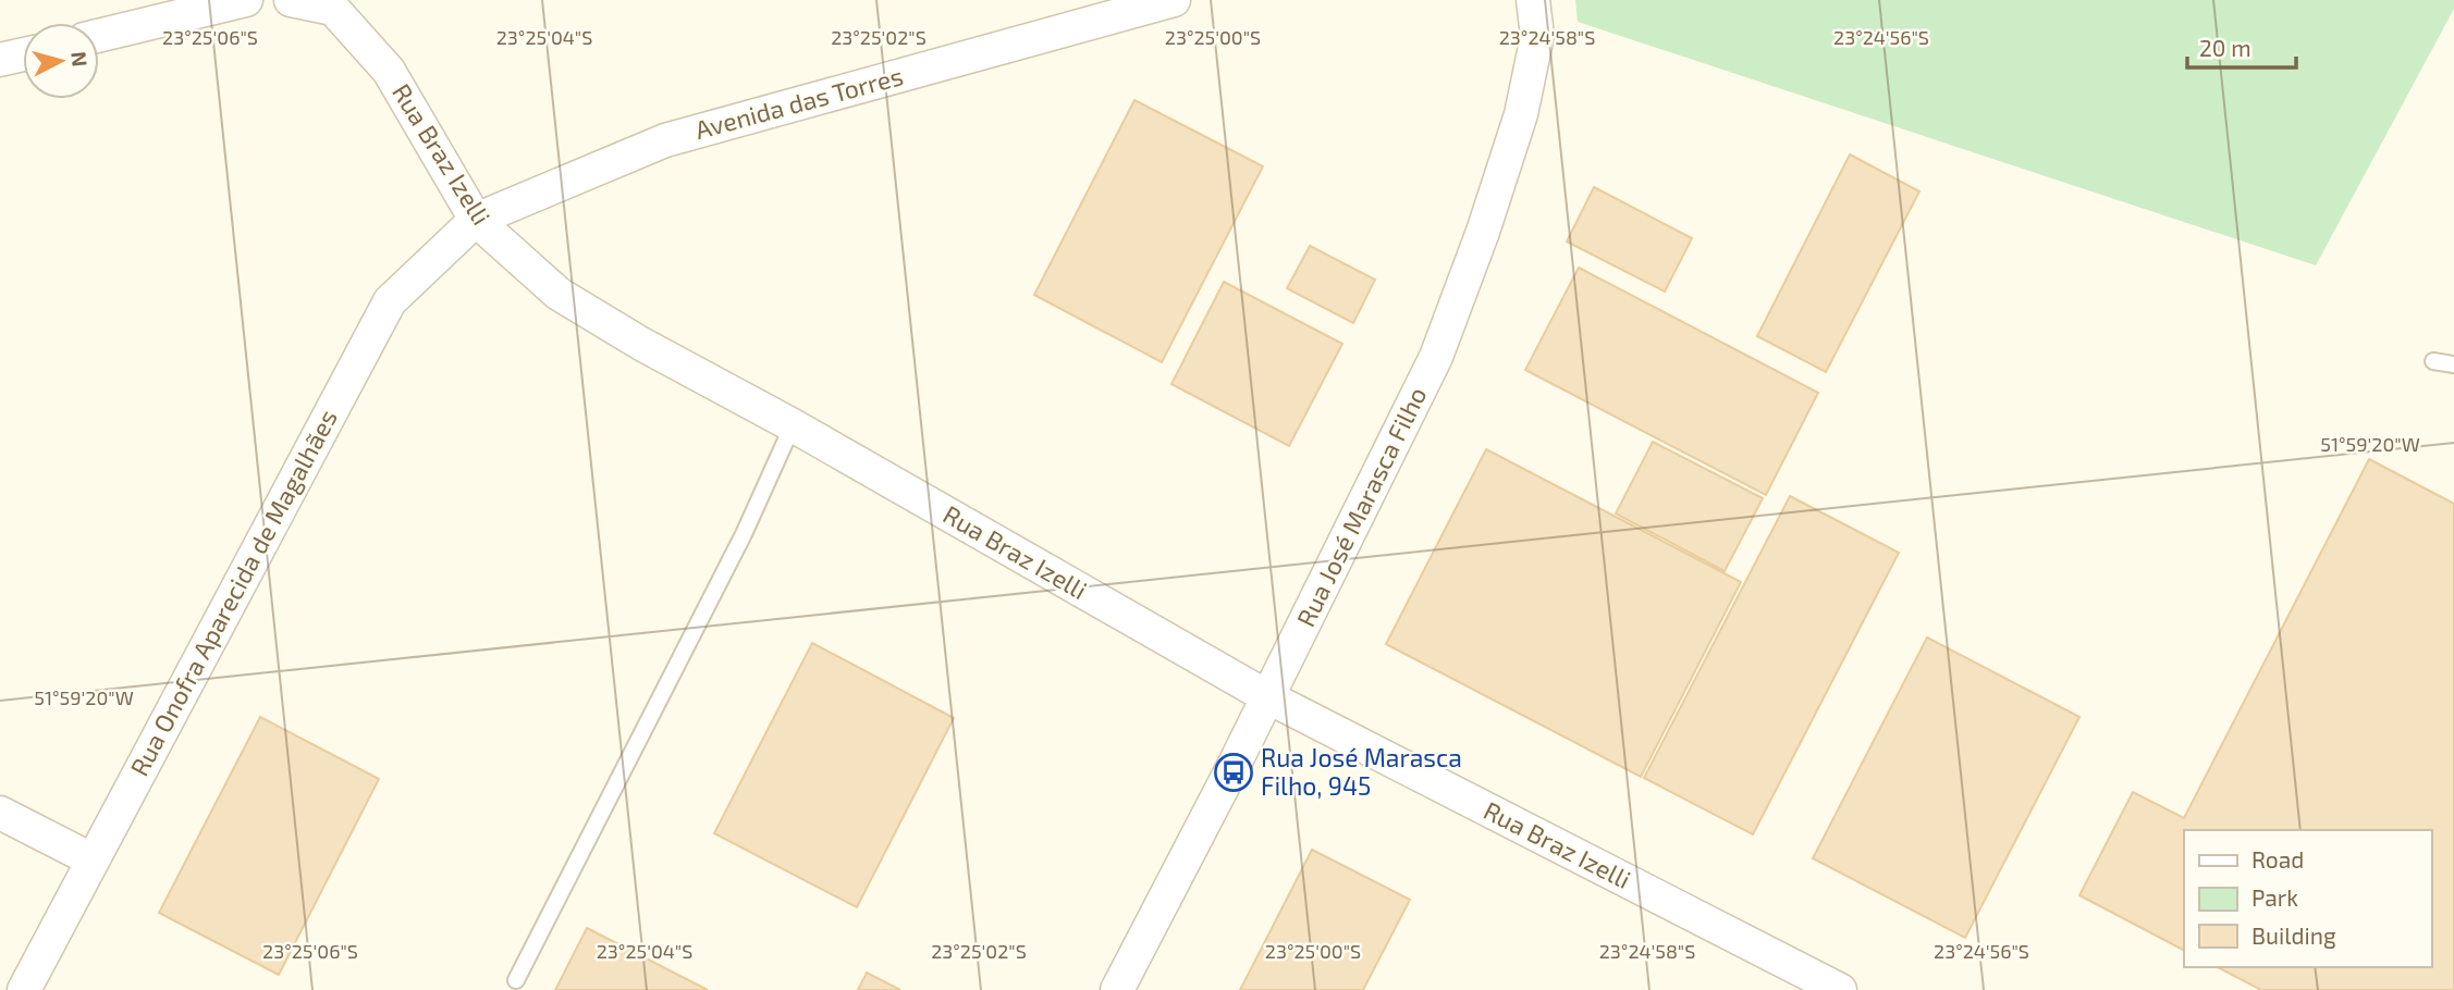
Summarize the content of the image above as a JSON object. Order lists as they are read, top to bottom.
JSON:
{
  "streets": {
    "street": [
      "Avenida das Torres",
      "Rua Braz Izelli",
      "Rua José Marasca Filho",
      "Rua Onofra Aparecida de Magalhães"
    ]
  },
  "crossings": [
    ["Avenida das Torres", "Rua Braz Izelli"],
    ["Avenida das Torres", "Rua Onofra Aparecida de Magalhães"],
    ["Rua Braz Izelli", "Rua José Marasca Filho"],
    ["Rua Braz Izelli", "Rua Onofra Aparecida de Magalhães"]
  ],
  "places": {
    "bus stop": ["Rua José Marasca Filho, 945"]
  },
  "legend": ["Road", "Park", "Building"],
  "scale_bar": "20 m",
  "north": "right",
  "coordinates": [
    "23°25'06\"S",
    "23°25'04\"S",
    "23°25'02\"S",
    "23°25'00\"S",
    "23°24'58\"S",
    "23°24'56\"S",
    "51°59'20\"W"
  ]
}
